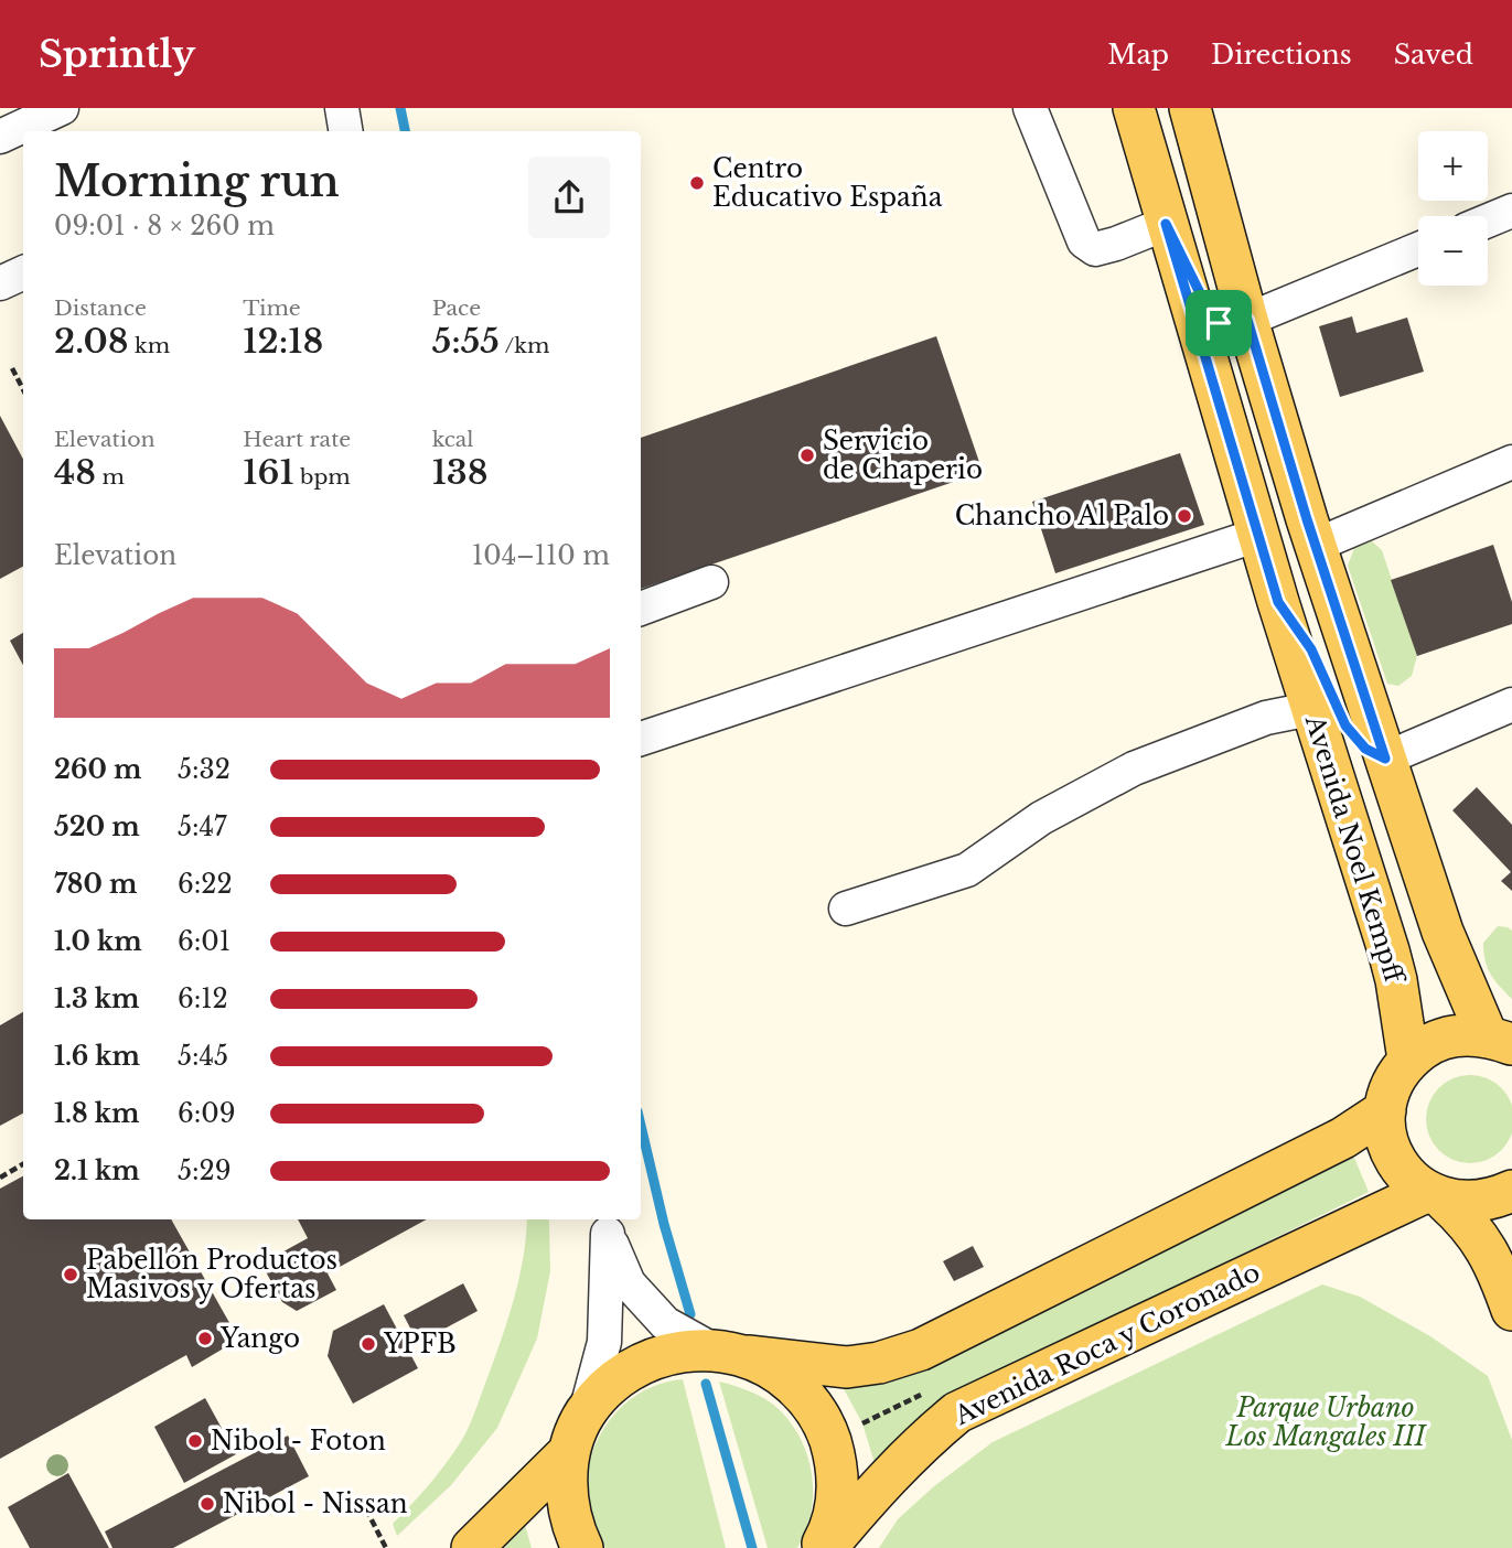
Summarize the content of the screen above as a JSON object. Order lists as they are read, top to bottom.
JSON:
{
  "streets": {
    "main road": ["Avenida Noel Kempff", "Avenida Roca y Coronado"]
  },
  "parks": ["Parque Urbano Los Mangales III"],
  "places": [
    "Centro Educativo España",
    "Servicio de Chaperio",
    "Chancho Al Palo",
    "Pabellón Productos Masivos y Ofertas",
    "Yango",
    "YPFB",
    "Nibol - Foton",
    "Nibol - Nissan"
  ],
  "page": {
    "header": "Sprintly",
    "nav": ["Map", "Directions", "Saved"],
    "map_buttons": ["+", "−"],
    "heading": ["Morning run", "09:01 · 8 × 260 m"],
    "stats": [
      ["Distance", "2.08 km"],
      ["Time", "12:18"],
      ["Pace", "5:55 /km"],
      ["Elevation", "48 m"],
      ["Heart rate", "161 bpm"],
      ["kcal", "138"]
    ],
    "chart": ["Elevation", "104–110 m"],
    "list": [
      {
        "name": "260 m",
        "note": "5:32"
      },
      {
        "name": "520 m",
        "note": "5:47"
      },
      {
        "name": "780 m",
        "note": "6:22"
      },
      {
        "name": "1.0 km",
        "note": "6:01"
      },
      {
        "name": "1.3 km",
        "note": "6:12"
      },
      {
        "name": "1.6 km",
        "note": "5:45"
      },
      {
        "name": "1.8 km",
        "note": "6:09"
      },
      {
        "name": "2.1 km",
        "note": "5:29"
      }
    ]
  }
}
